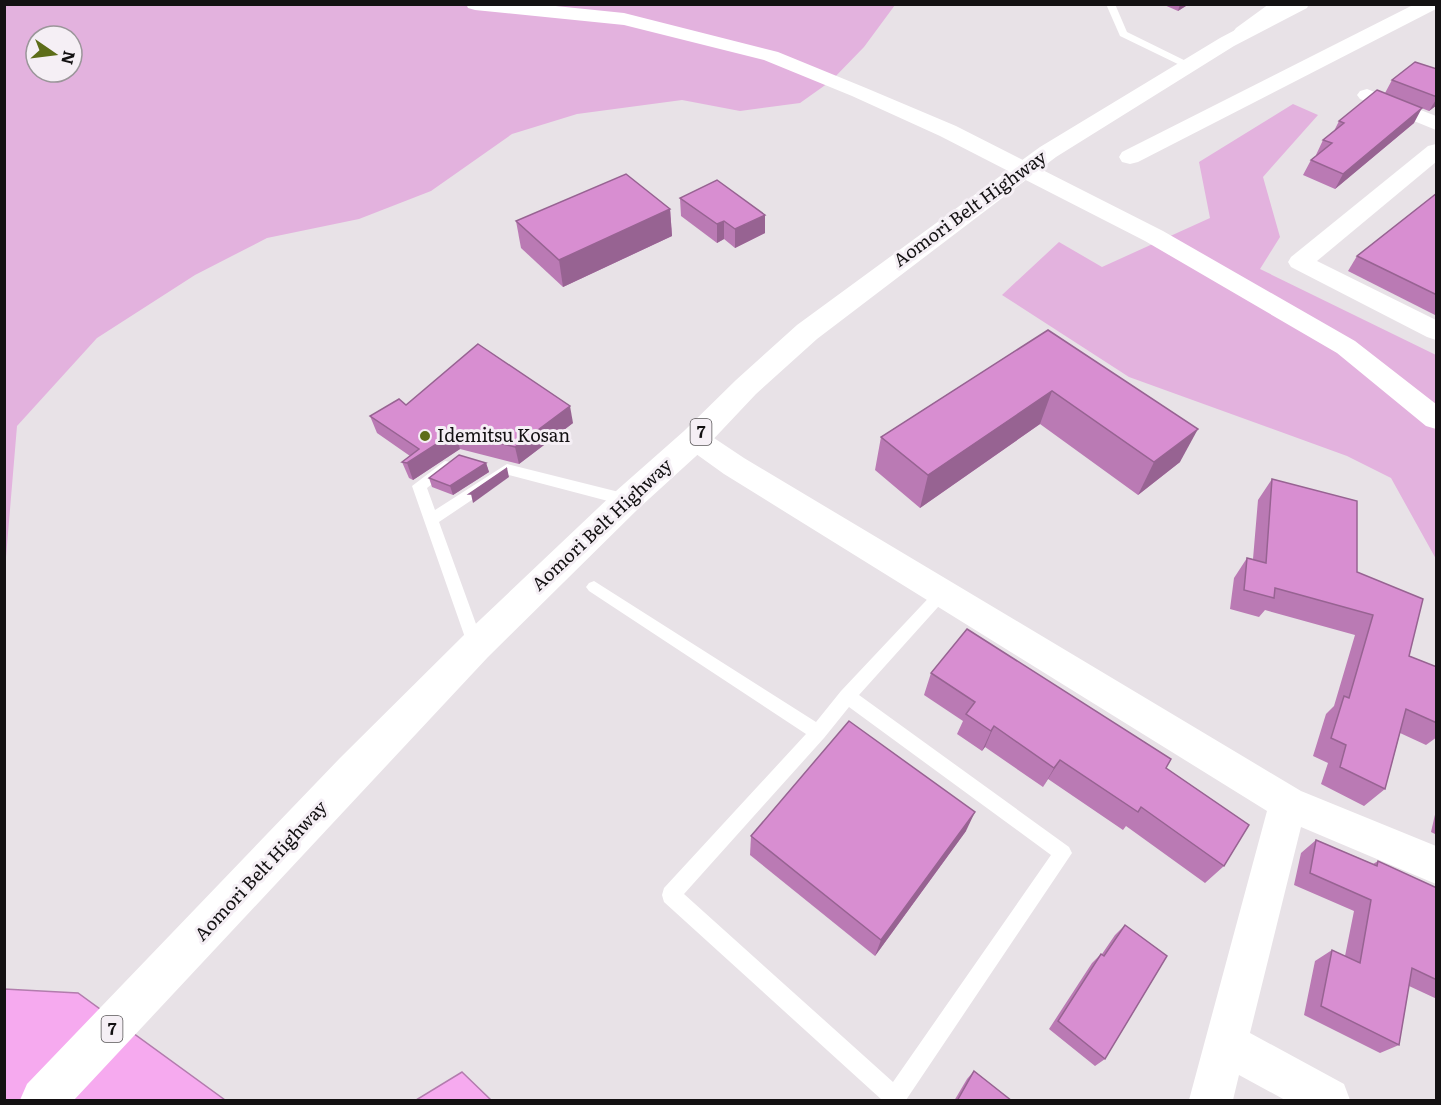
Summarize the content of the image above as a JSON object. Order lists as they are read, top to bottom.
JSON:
{
  "streets": {
    "highway": ["Aomori Belt Highway", "7"]
  },
  "crossings": [
    ["Aomori Belt Highway", "7"]
  ],
  "places": ["Idemitsu Kosan"],
  "north": "right"
}
